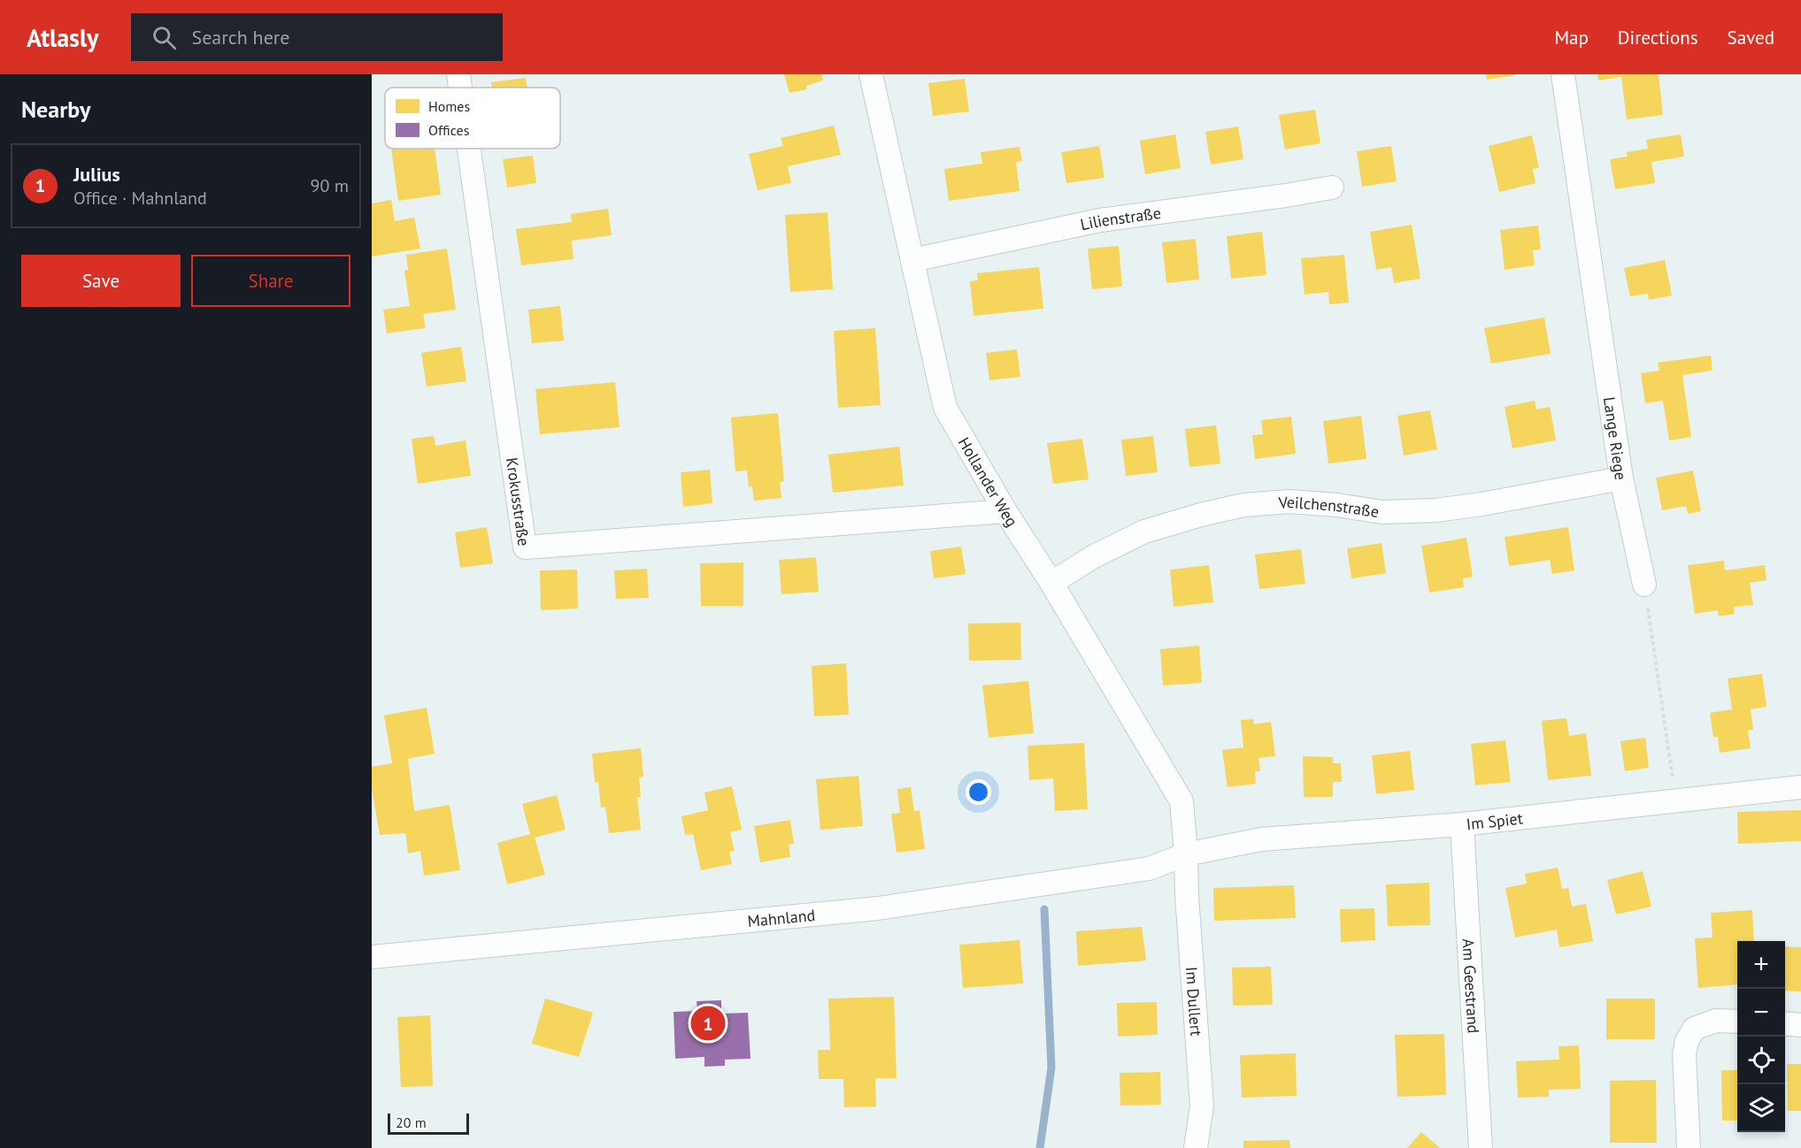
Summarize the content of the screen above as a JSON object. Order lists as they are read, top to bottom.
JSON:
{
  "streets": {
    "street": [
      "Lilienstraße",
      "Lange Riege",
      "Hollander Weg",
      "Krokusstraße",
      "Veilchenstraße",
      "Im Spiet",
      "Mahnland",
      "Am Geestrand",
      "Im Dullert"
    ]
  },
  "crossings": [
    ["Lilienstraße", "Hollander Weg"],
    ["Lange Riege", "Veilchenstraße"],
    ["Hollander Weg", "Krokusstraße"],
    ["Hollander Weg", "Veilchenstraße"],
    ["Hollander Weg", "Im Spiet"],
    ["Hollander Weg", "Mahnland"],
    ["Hollander Weg", "Im Dullert"],
    ["Im Spiet", "Mahnland"],
    ["Im Spiet", "Am Geestrand"],
    ["Im Spiet", "Im Dullert"],
    ["Mahnland", "Im Dullert"]
  ],
  "legend": ["Homes", "Offices"],
  "scale_bar": "20 m",
  "page": {
    "header": "Atlasly",
    "search": "Search here",
    "nav": ["Map", "Directions", "Saved"],
    "heading": "Nearby",
    "list": [
      {
        "mark": "1",
        "name": "Julius",
        "note": "Office · Mahnland",
        "value": "90 m"
      }
    ],
    "buttons": ["Save", "Share"],
    "map_buttons": ["+", "−"],
    "pins": "1",
    "scale": "20 m"
  }
}
